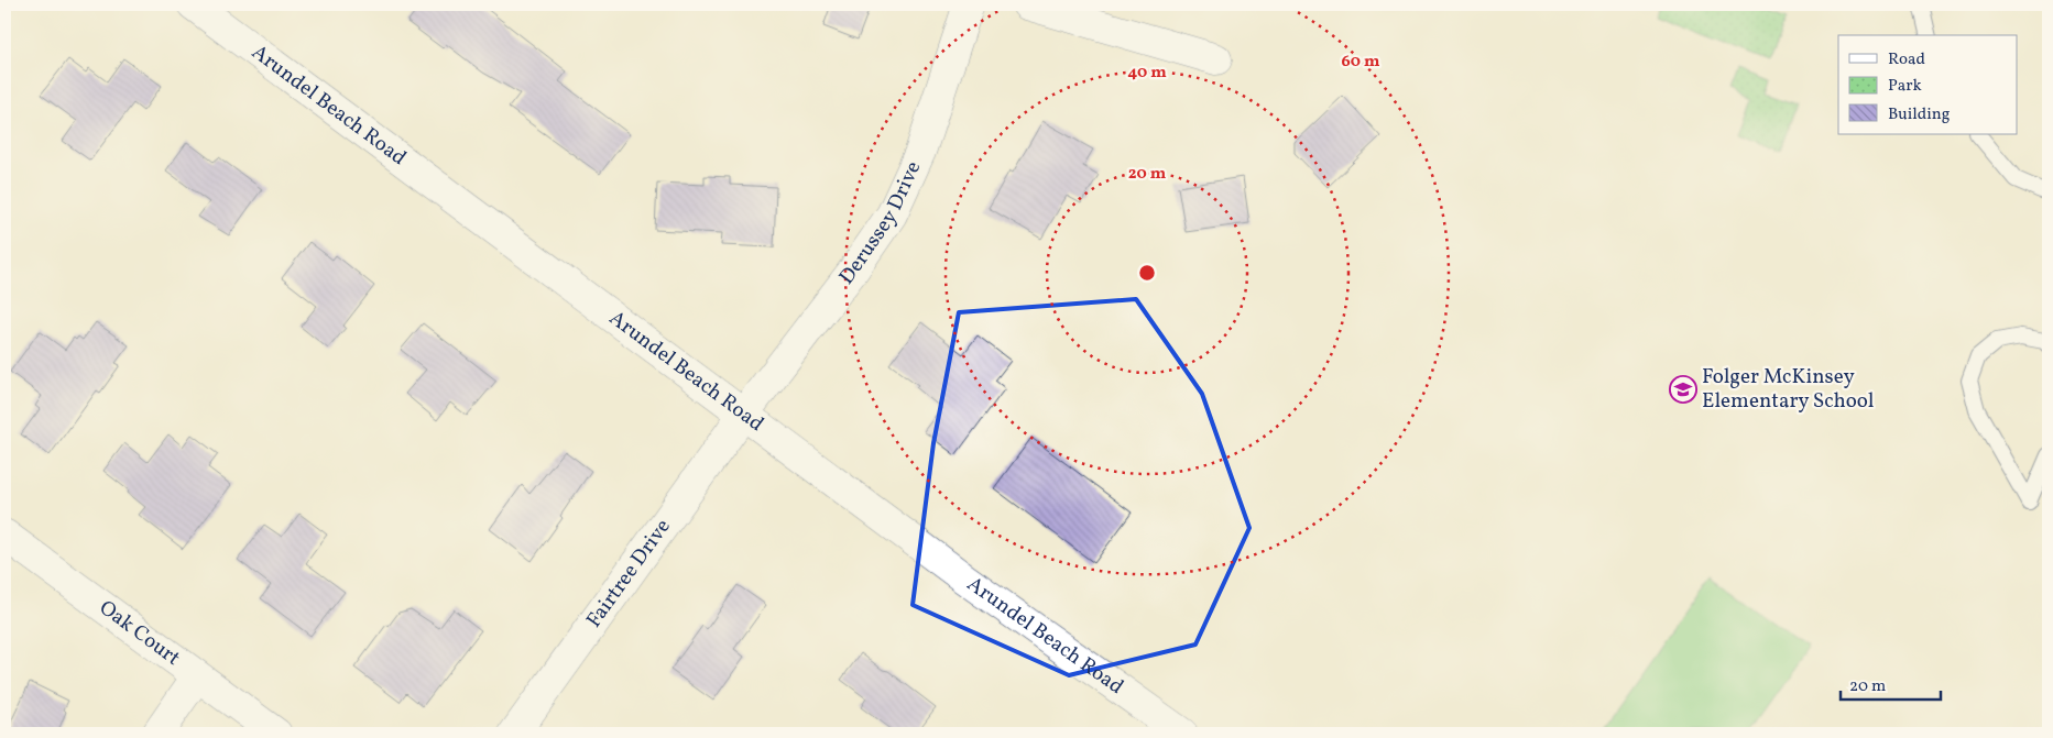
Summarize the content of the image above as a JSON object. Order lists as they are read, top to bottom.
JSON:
{
  "streets": {
    "street": [
      "Arundel Beach Road",
      "Derussey Drive",
      "Fairtree Drive",
      "Oak Court"
    ]
  },
  "crossings": [
    ["Arundel Beach Road", "Derussey Drive"],
    ["Arundel Beach Road", "Fairtree Drive"],
    ["Derussey Drive", "Fairtree Drive"]
  ],
  "places": {
    "school or university": ["Folger McKinsey Elementary School"]
  },
  "legend": ["Road", "Park", "Building"],
  "scale_bar": "20 m",
  "rings": ["60 m", "40 m", "20 m"]
}
